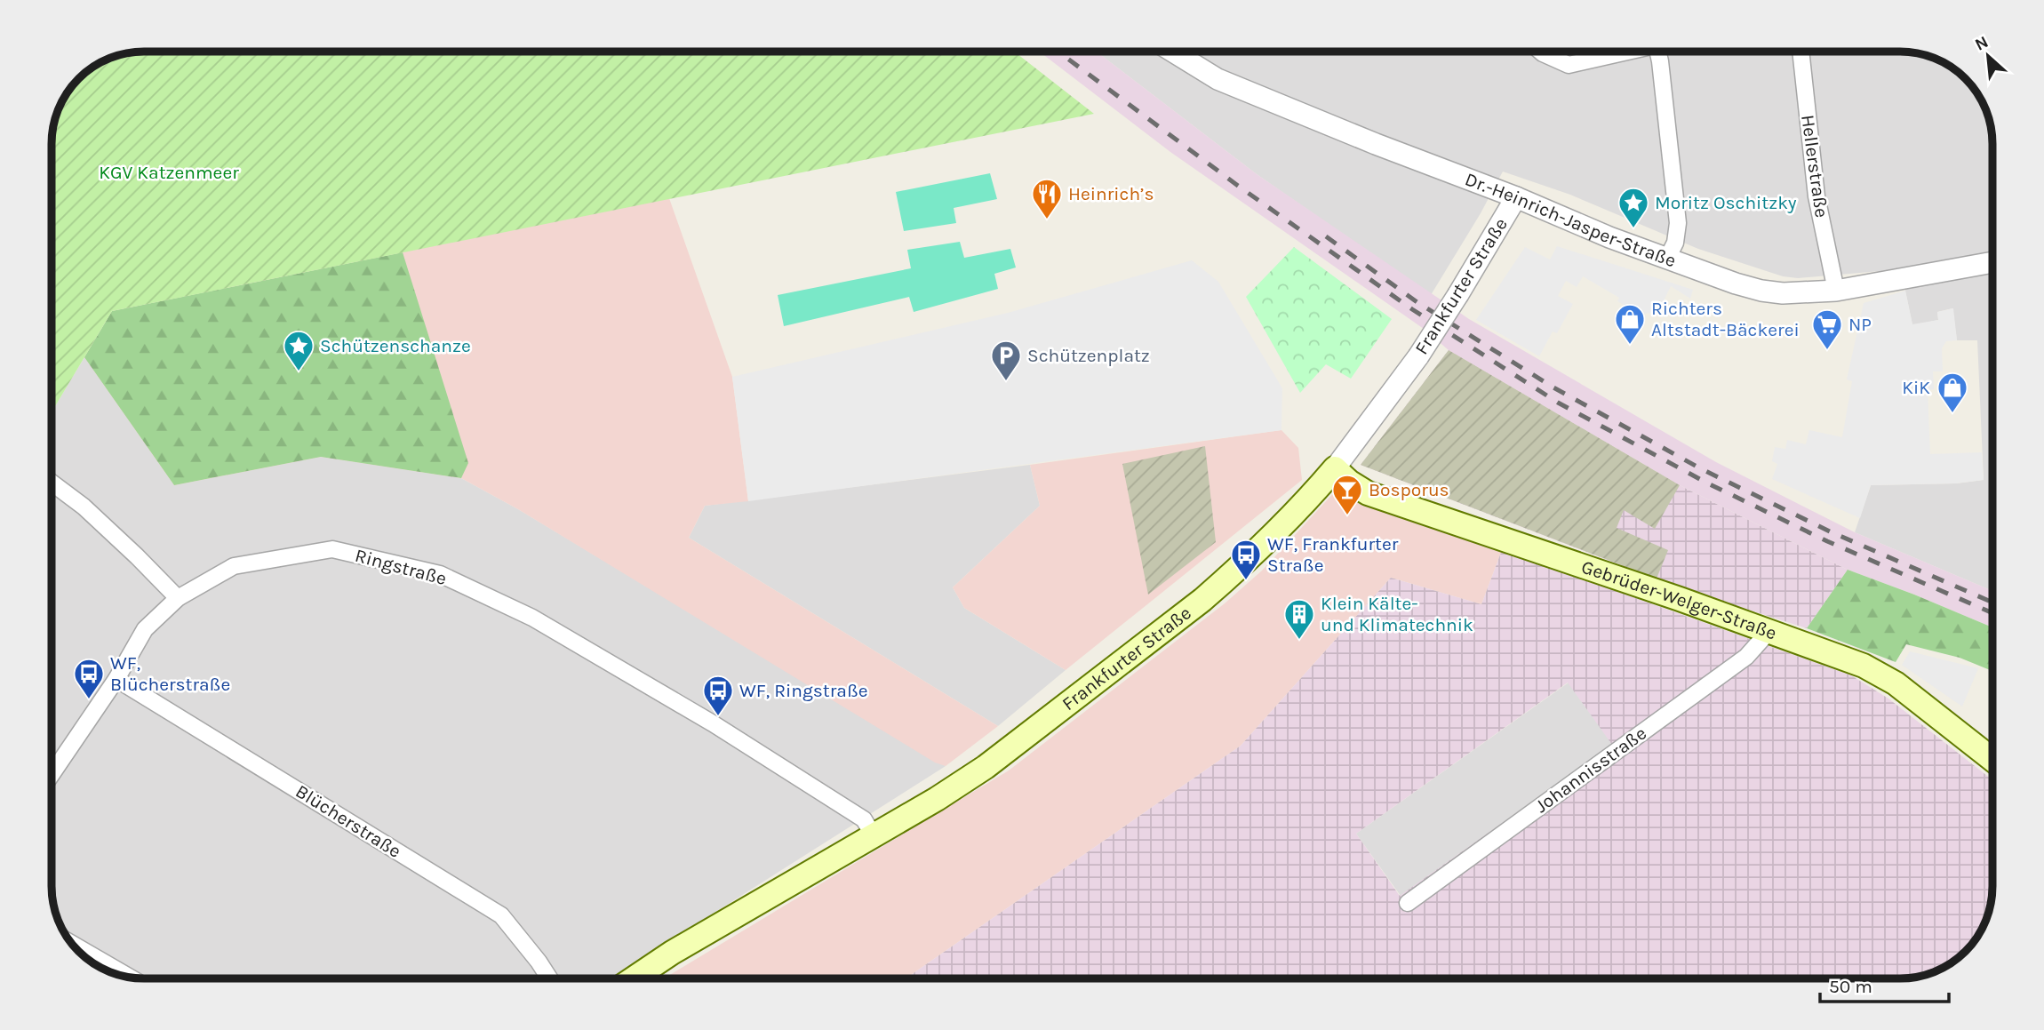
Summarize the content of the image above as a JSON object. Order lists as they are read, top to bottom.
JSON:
{
  "streets": {
    "main road": ["Frankfurter Straße", "Gebrüder-Welger-Straße"],
    "street": [
      "Hellerstraße",
      "Dr.-Heinrich-Jasper-Straße",
      "Ringstraße",
      "Johannisstraße",
      "Blücherstraße"
    ]
  },
  "crossings": [
    ["Hellerstraße", "Dr.-Heinrich-Jasper-Straße"],
    ["Dr.-Heinrich-Jasper-Straße", "Frankfurter Straße"],
    ["Frankfurter Straße", "Ringstraße"],
    ["Frankfurter Straße", "Gebrüder-Welger-Straße"],
    ["Ringstraße", "Blücherstraße"],
    ["Gebrüder-Welger-Straße", "Johannisstraße"]
  ],
  "parks": ["KGV Katzenmeer"],
  "places": {
    "restaurant": ["Heinrich’s"],
    "place": ["Moritz Oschitzky", "Schützenschanze"],
    "shop": ["Richters Altstadt-Bäckerei", "KiK"],
    "supermarket": ["NP"],
    "parking": ["Schützenplatz"],
    "bar": ["Bosporus"],
    "bus stop": ["WF, Frankfurter Straße", "WF, Blücherstraße", "WF, Ringstraße"],
    "building": ["Klein Kälte- und Klimatechnik"]
  },
  "scale_bar": "50 m",
  "north": "top left"
}
